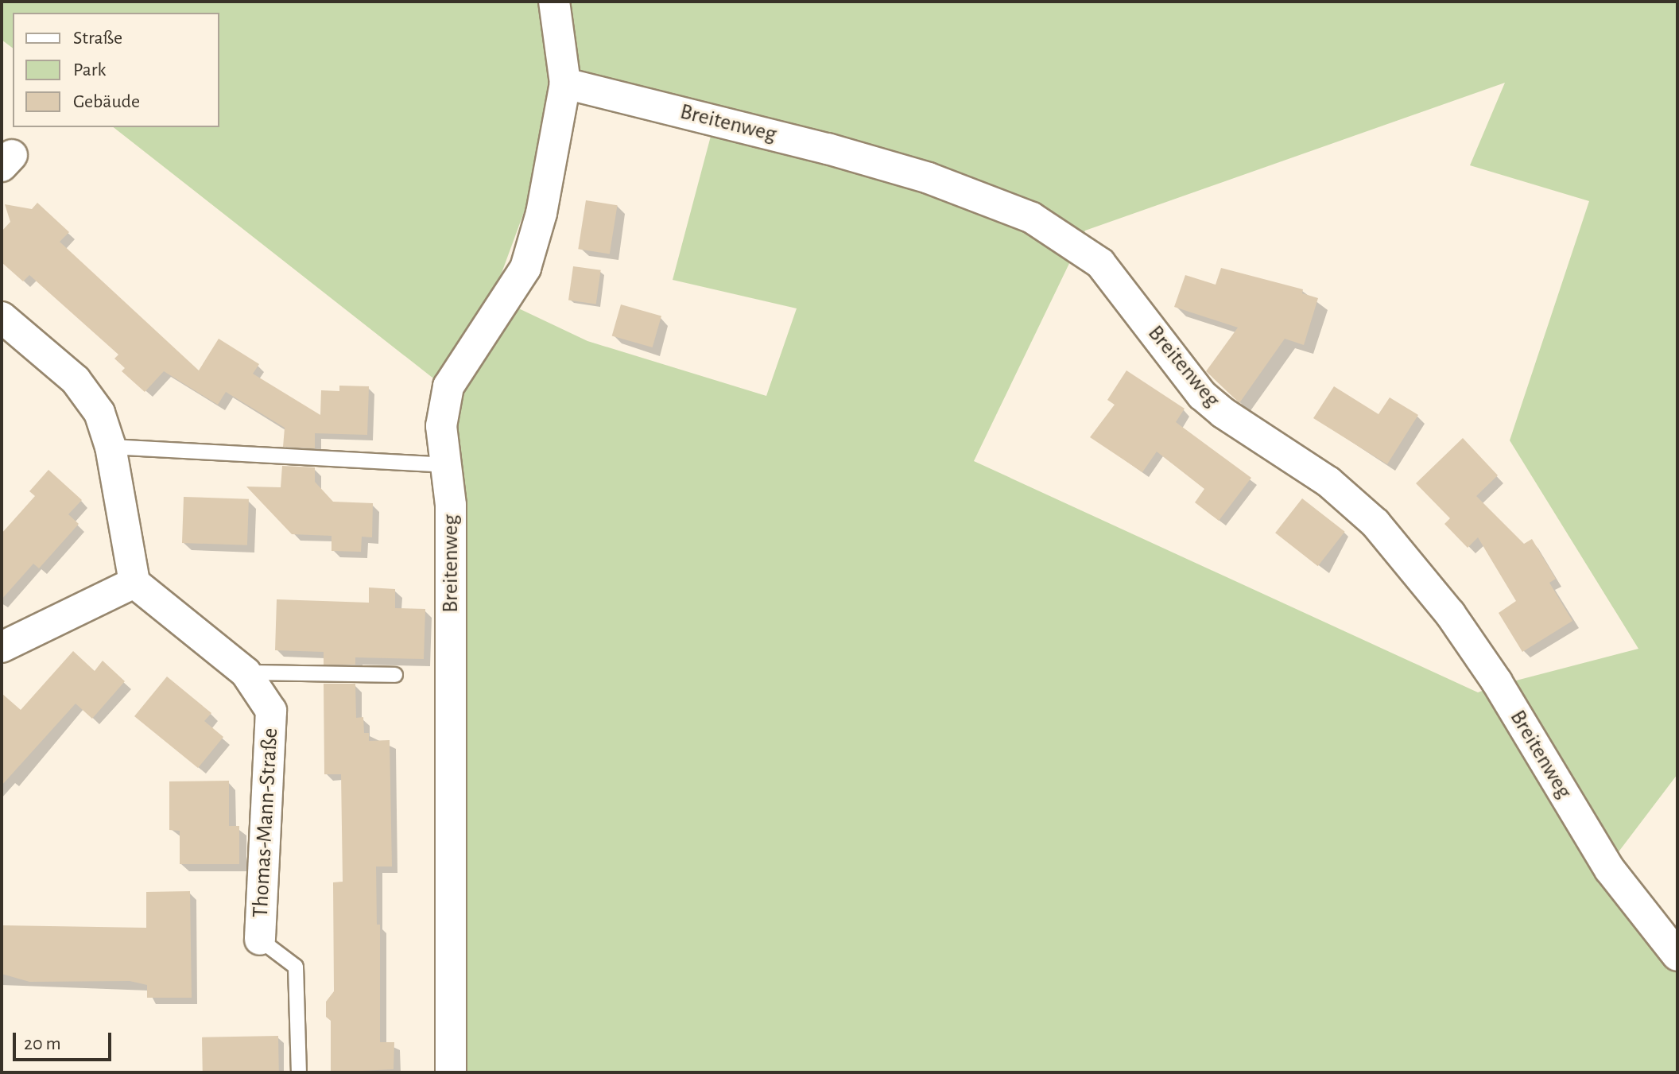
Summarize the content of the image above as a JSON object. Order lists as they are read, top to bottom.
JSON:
{
  "streets": {
    "street": ["Breitenweg", "Thomas-Mann-Straße"]
  },
  "legend": ["Straße", "Park", "Gebäude"],
  "scale_bar": "20 m"
}
